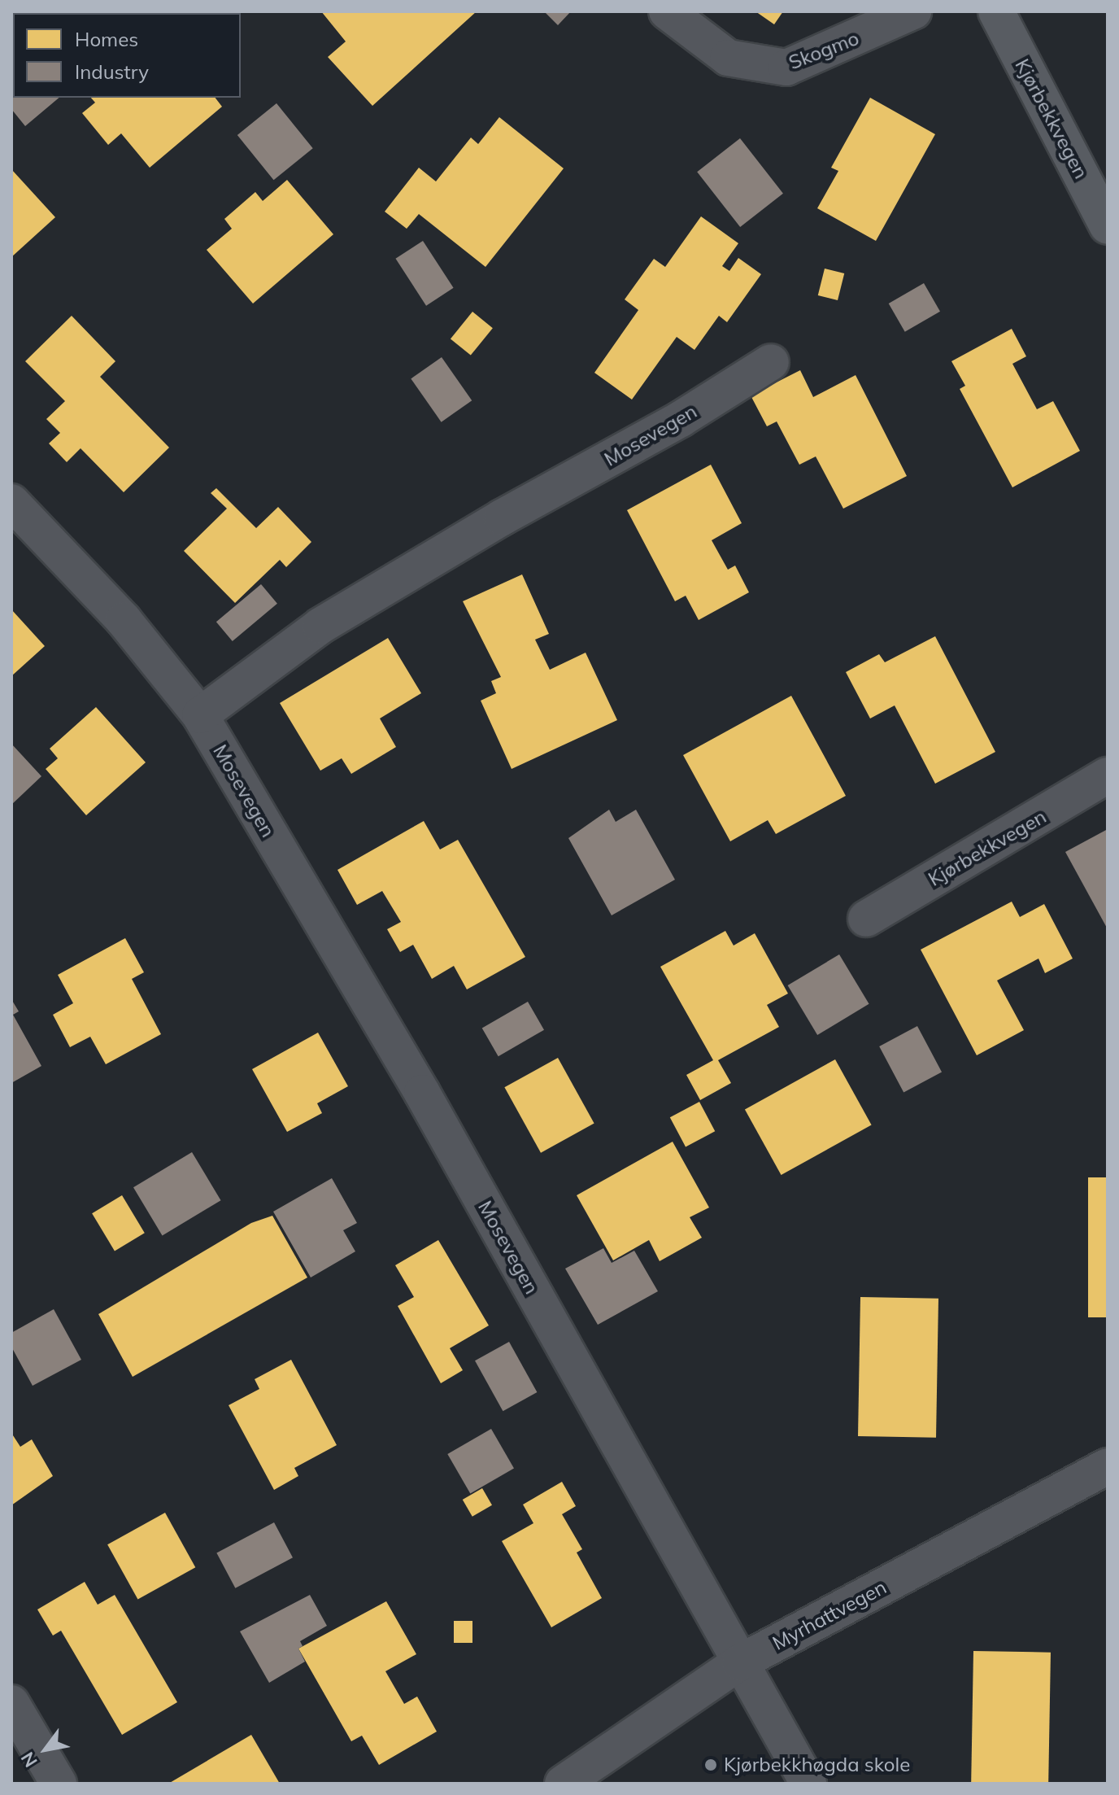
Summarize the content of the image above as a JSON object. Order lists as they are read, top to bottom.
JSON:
{
  "streets": {
    "street": [
      "Skogmo",
      "Kjørbekkvegen",
      "Mosevegen",
      "Myrhattvegen"
    ]
  },
  "crossings": [
    ["Mosevegen", "Myrhattvegen"]
  ],
  "places": ["Kjørbekkhøgda skole"],
  "legend": ["Homes", "Industry"],
  "north": "bottom left"
}
